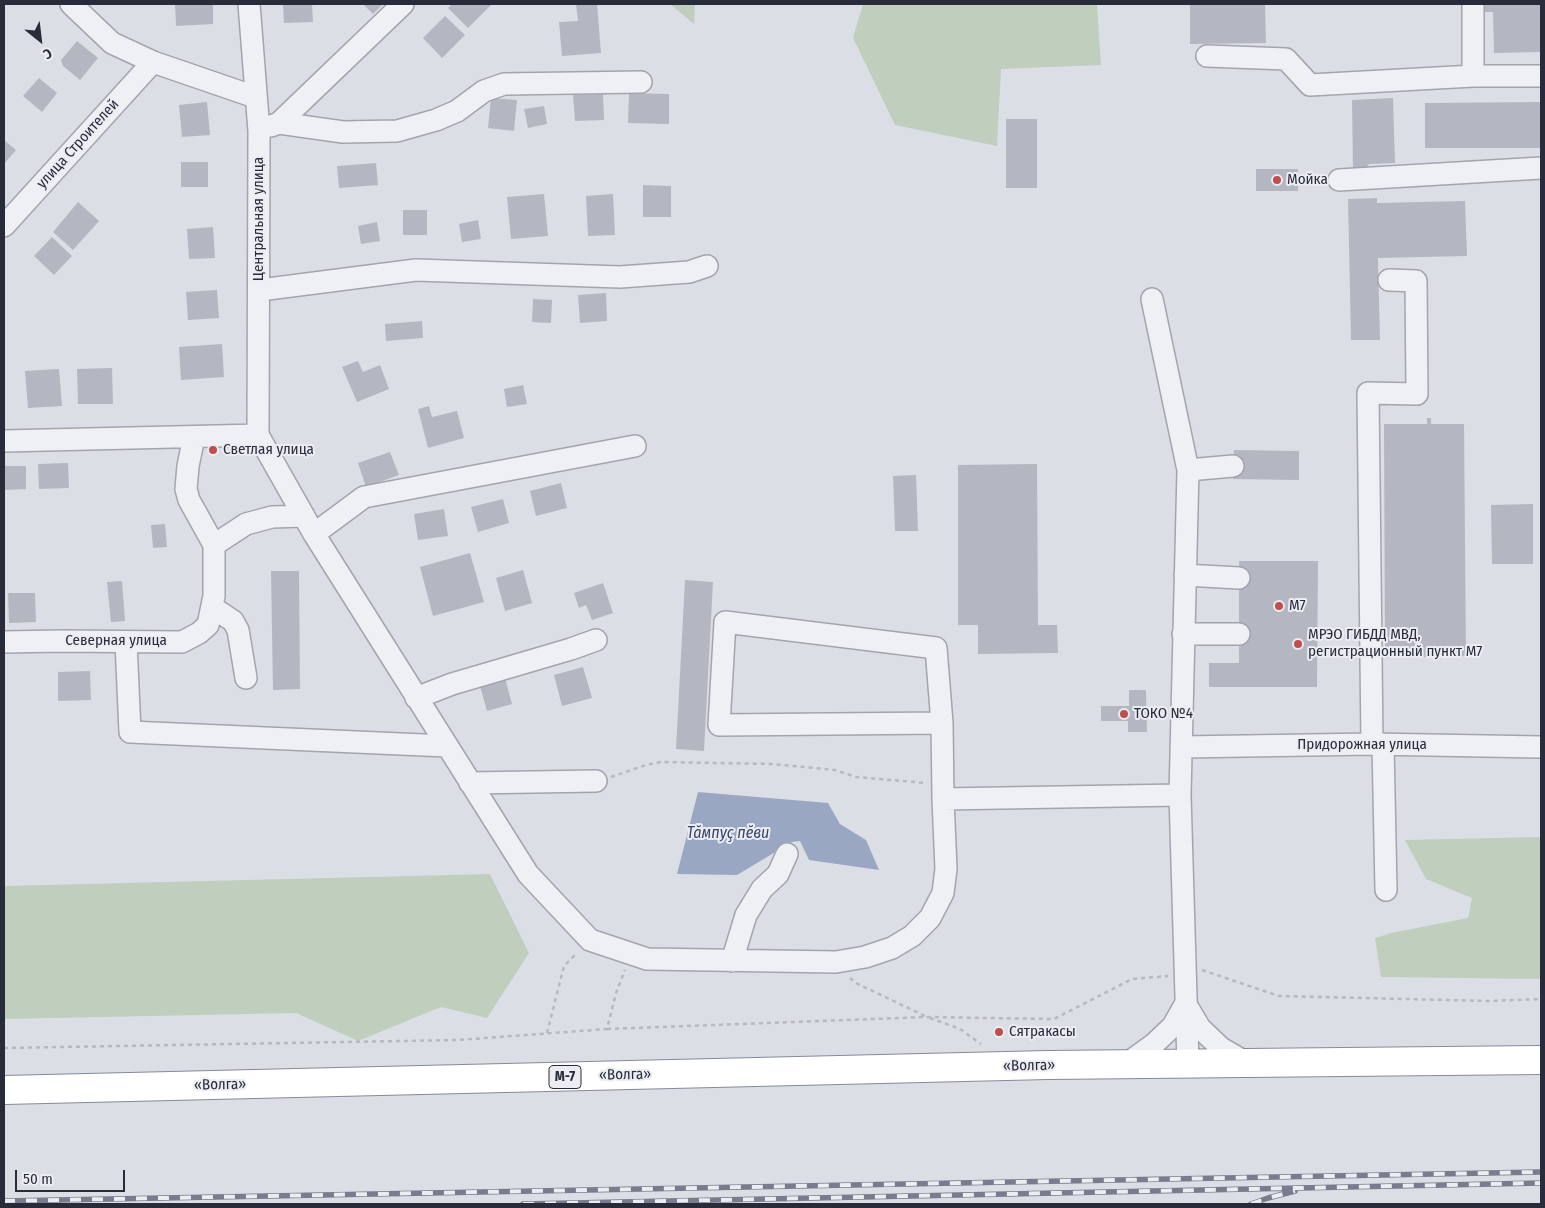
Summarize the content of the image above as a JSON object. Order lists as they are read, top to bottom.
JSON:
{
  "streets": {
    "highway": ["«Волга»", "М-7"],
    "street": [
      "улица Строителей",
      "Центральная улица",
      "Северная улица",
      "Придорожная улица"
    ]
  },
  "water": ["Тӑмпуҫ пӗви"],
  "places": [
    "Мойка",
    "Светлая улица",
    "М7",
    "МРЭО ГИБДД МВД, регистрационный пункт М7",
    "ТОКО №4",
    "Сятракасы"
  ],
  "scale_bar": "50 m",
  "north": "bottom right"
}
